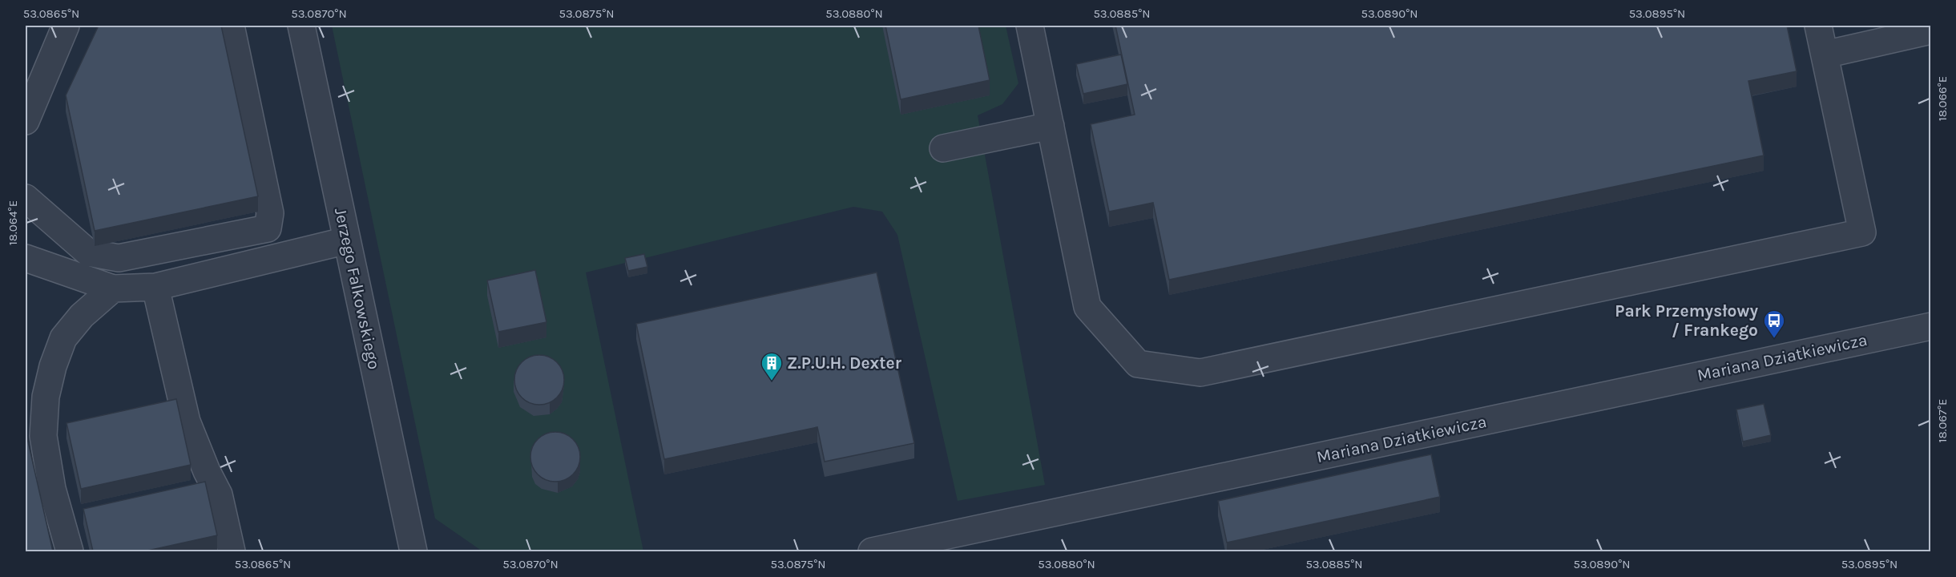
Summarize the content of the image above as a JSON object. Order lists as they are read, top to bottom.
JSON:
{
  "streets": {
    "street": ["Jerzego Falkowskiego", "Mariana Dziatkiewicza"]
  },
  "places": {
    "bus stop": ["Park Przemysłowy / Frankego"],
    "building": ["Z.P.U.H. Dexter"]
  },
  "coordinates": [
    "53.0865°N",
    "53.0870°N",
    "53.0875°N",
    "53.0880°N",
    "53.0885°N",
    "53.0890°N",
    "53.0895°N",
    "18.066°E",
    "18.064°E",
    "18.067°E"
  ]
}
